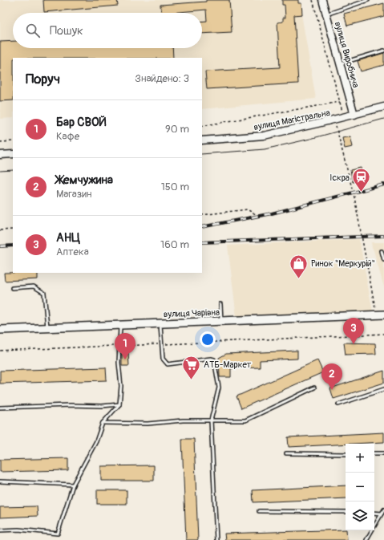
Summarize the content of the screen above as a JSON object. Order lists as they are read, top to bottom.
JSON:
{
  "streets": {
    "main road": ["вулиця Чарівна"],
    "street": ["вулиця Виробнича", "вулиця Магістральна"]
  },
  "crossings": [
    ["вулиця Виробнича", "вулиця Магістральна"]
  ],
  "places": {
    "station": ["Іскра"],
    "shop": ["Ринок \"Меркурій\""],
    "supermarket": ["АТБ-Маркет"]
  },
  "page": {
    "search": "Пошук",
    "heading": ["Поруч", "Знайдено: 3"],
    "list": [
      {
        "mark": "1",
        "name": "Бар СВОЙ",
        "note": "Кафе",
        "value": "90 m"
      },
      {
        "mark": "2",
        "name": "Жемчужина",
        "note": "Магазин",
        "value": "150 m"
      },
      {
        "mark": "3",
        "name": "АНЦ",
        "note": "Аптека",
        "value": "160 m"
      }
    ],
    "pins": ["3", "1", "2"],
    "map_buttons": ["+", "−"]
  }
}
